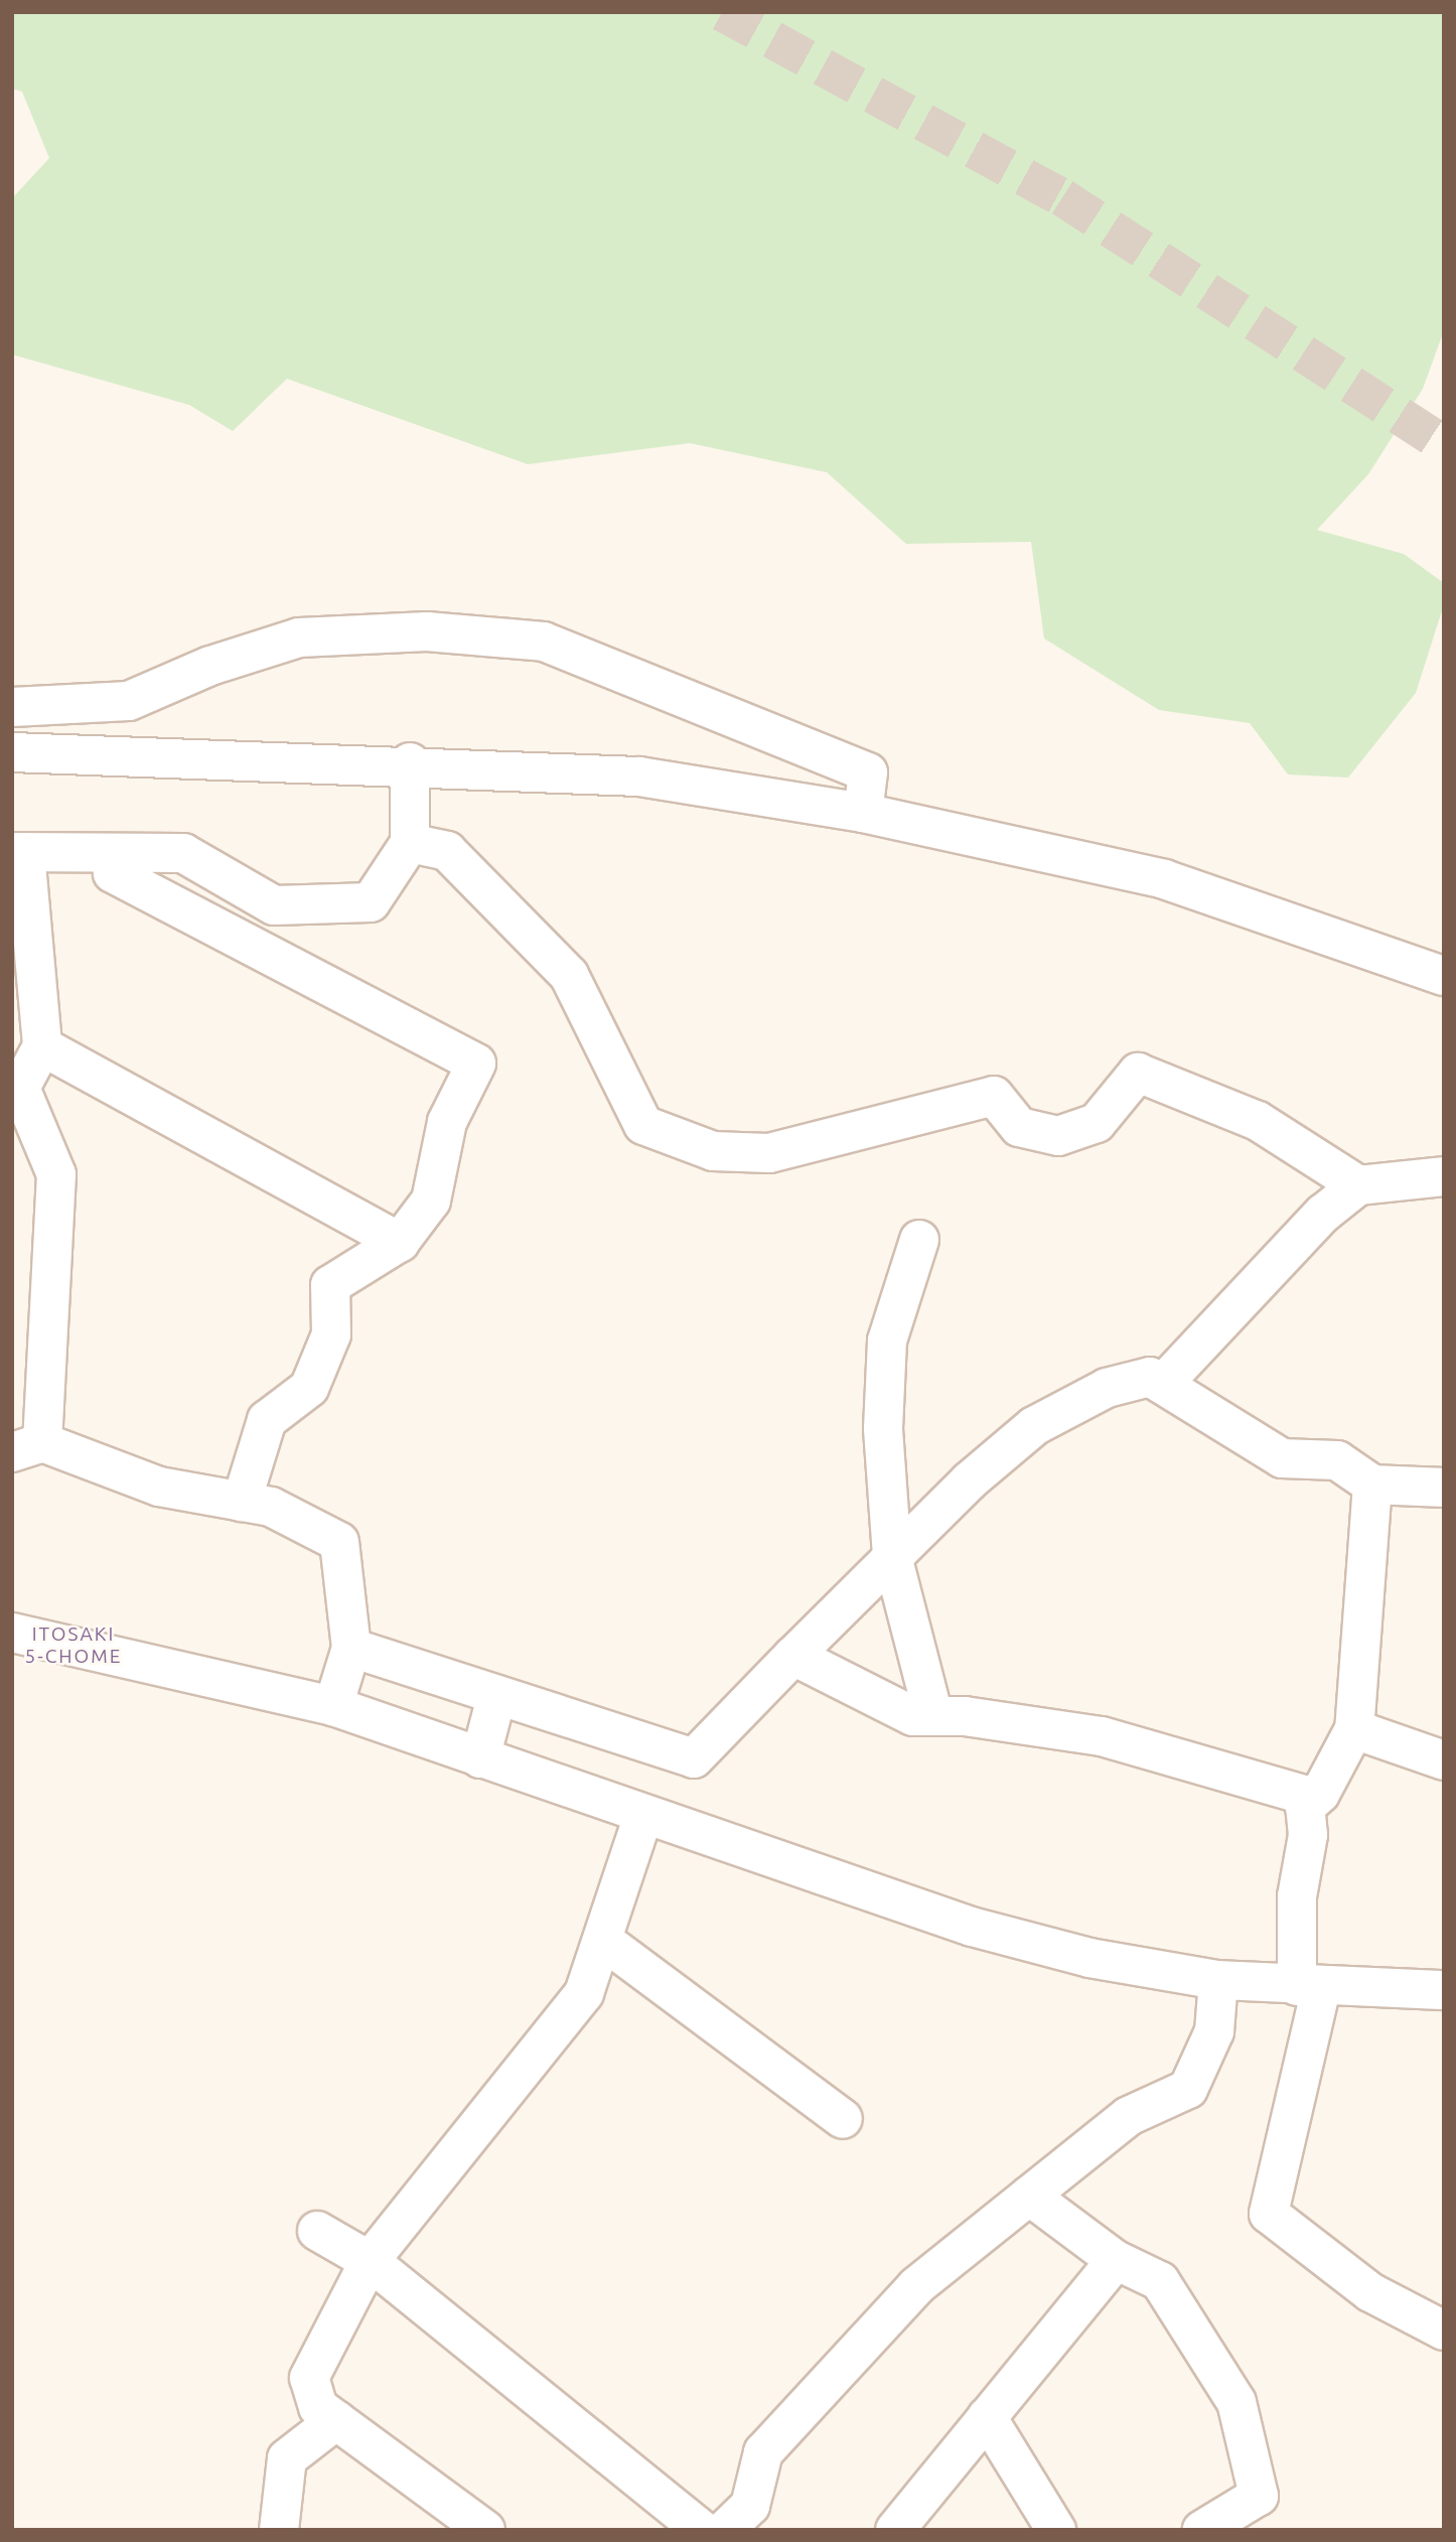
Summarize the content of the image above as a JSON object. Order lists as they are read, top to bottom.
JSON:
{
  "districts": ["ITOSAKI 5-CHOME"]
}
